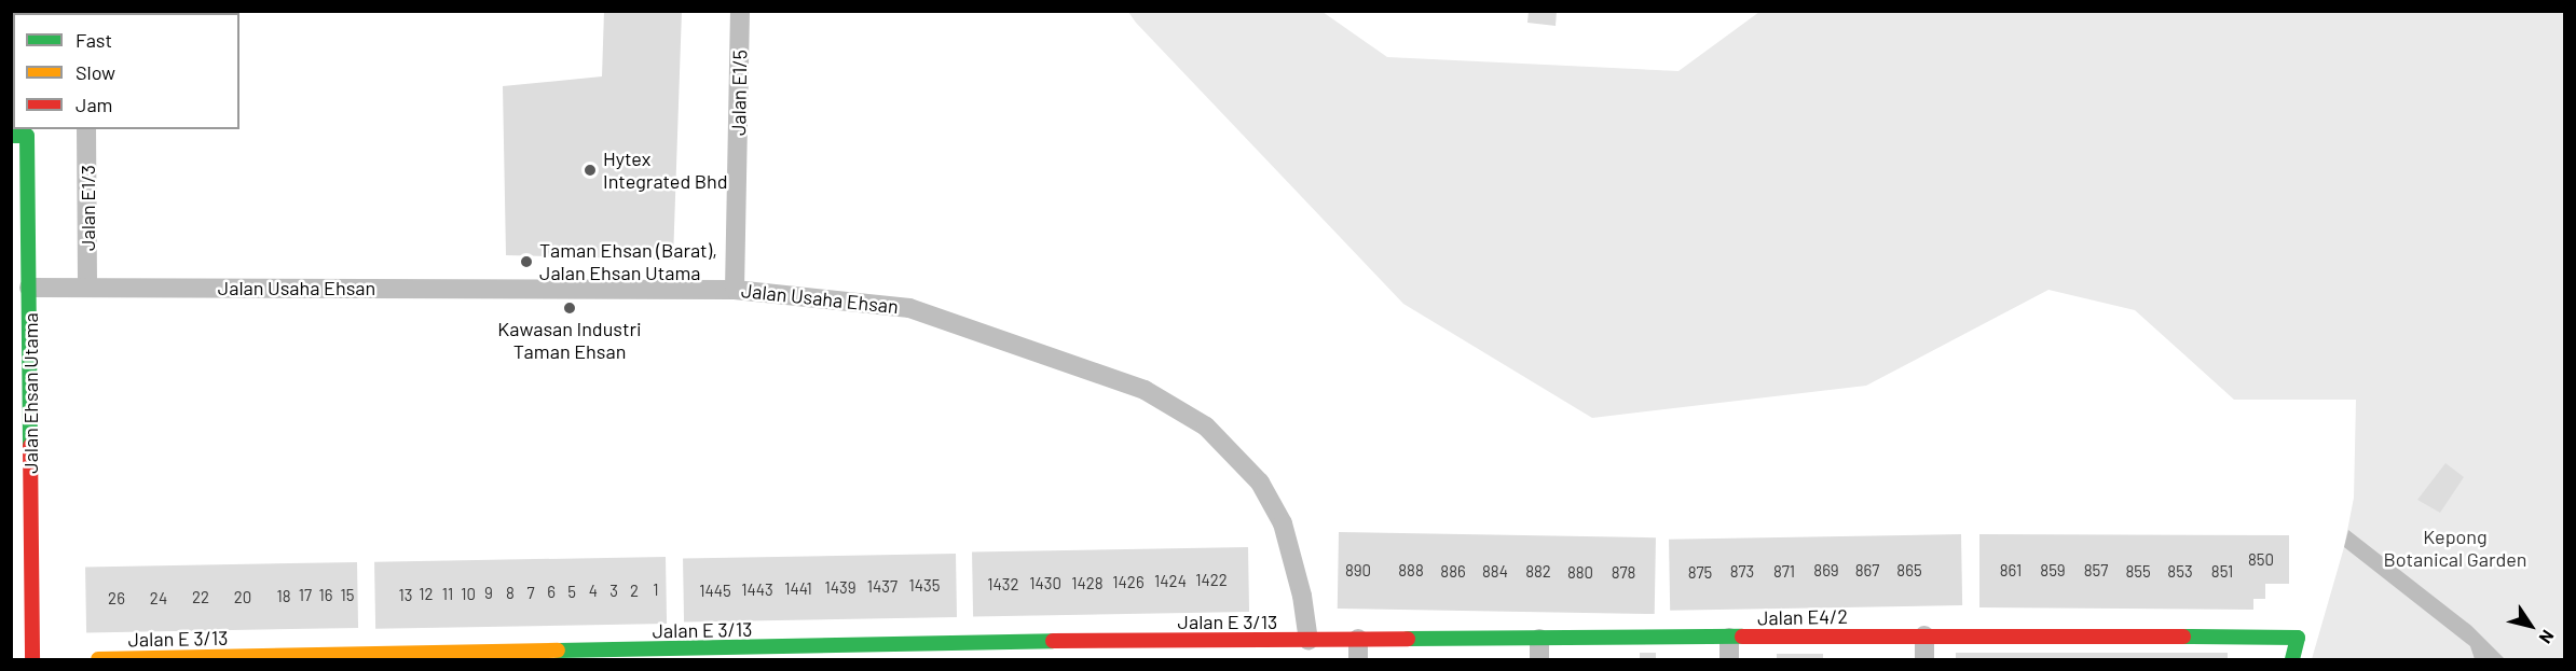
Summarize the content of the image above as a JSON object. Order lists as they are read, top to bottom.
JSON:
{
  "streets": {
    "street": [
      "Jalan E1/5",
      "Jalan E1/3",
      "Jalan Usaha Ehsan",
      "Jalan Ehsan Utama",
      "Jalan E4/2",
      "Jalan E 3/13"
    ]
  },
  "crossings": [
    ["Jalan E1/5", "Jalan Usaha Ehsan"],
    ["Jalan E1/3", "Jalan Usaha Ehsan"],
    ["Jalan Usaha Ehsan", "Jalan Ehsan Utama"],
    ["Jalan Usaha Ehsan", "Jalan E4/2"],
    ["Jalan Usaha Ehsan", "Jalan E 3/13"],
    ["Jalan E4/2", "Jalan E 3/13"]
  ],
  "parks": ["Kepong Botanical Garden"],
  "places": ["Hytex Integrated Bhd", "Taman Ehsan (Barat), Jalan Ehsan Utama", "Kawasan Industri Taman Ehsan"],
  "house_numbers": [
    "850",
    "890",
    "888",
    "869",
    "867",
    "865",
    "861",
    "859",
    "857",
    "886",
    "884",
    "882",
    "873",
    "871",
    "855",
    "853",
    "851",
    "880",
    "878",
    "875",
    "1422",
    "1424",
    "1426",
    "1430",
    "1428",
    "1432",
    "1435",
    "1437",
    "1439",
    "1441",
    "1",
    "1443",
    "4",
    "3",
    "2",
    "1445",
    "6",
    "5",
    "9",
    "8",
    "7",
    "12",
    "11",
    "10",
    "17",
    "16",
    "15",
    "13",
    "18",
    "22",
    "20",
    "26",
    "24"
  ],
  "legend": ["Fast", "Slow", "Jam"],
  "north": "bottom right"
}
